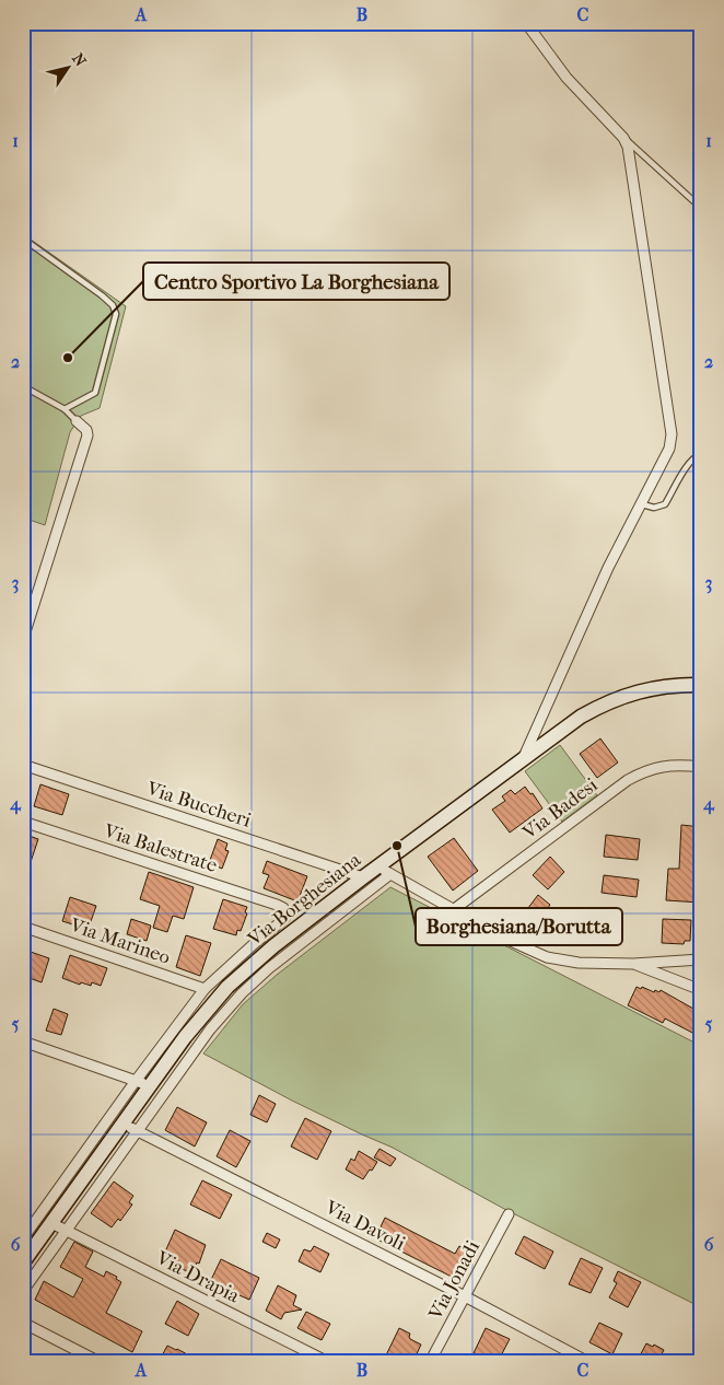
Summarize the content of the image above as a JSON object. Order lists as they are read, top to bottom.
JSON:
{
  "streets": {
    "street": [
      "Via Buccheri",
      "Via Badesi",
      "Via Balestrate",
      "Via Borghesiana",
      "Via Marineo",
      "Via Davoli",
      "Via Drapia",
      "Via Jonadi"
    ]
  },
  "crossings": [
    ["Via Buccheri", "Via Borghesiana"],
    ["Via Balestrate", "Via Borghesiana"],
    ["Via Borghesiana", "Via Marineo"],
    ["Via Borghesiana", "Via Davoli"],
    ["Via Borghesiana", "Via Drapia"],
    ["Via Davoli", "Via Jonadi"]
  ],
  "places": ["Centro Sportivo La Borghesiana", "Borghesiana/Borutta"],
  "north": "top right",
  "grid": {
    "columns": ["A", "B", "C"],
    "rows": [
      "1",
      "2",
      "3",
      "4",
      "5",
      "6"
    ]
  }
}
